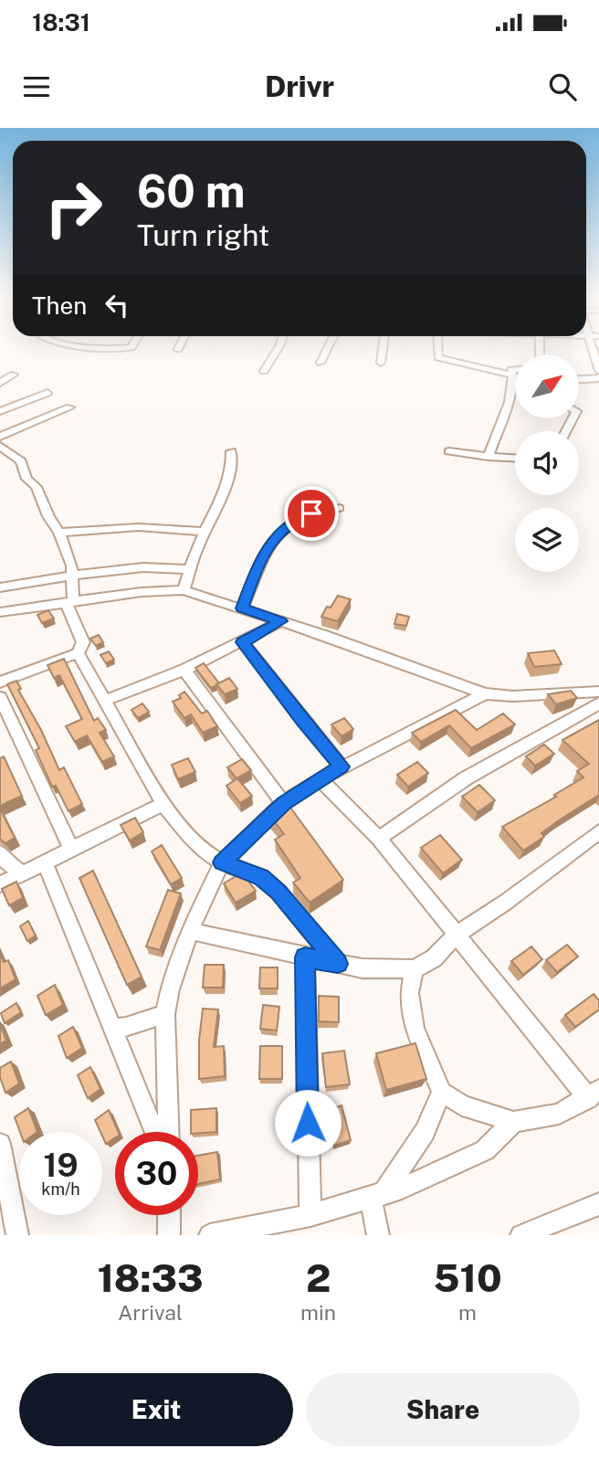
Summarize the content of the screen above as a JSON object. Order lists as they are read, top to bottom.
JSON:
{
  "north": "top right",
  "page": {
    "status": "18:31",
    "header": "Drivr",
    "turn": ["60 m", "Turn right"],
    "then": "Then",
    "speed": "19 km/h",
    "limit": "30",
    "eta": [
      "18:33",
      "Arrival",
      "2",
      "min",
      "510",
      "m"
    ],
    "buttons": ["Exit", "Share"]
  }
}
